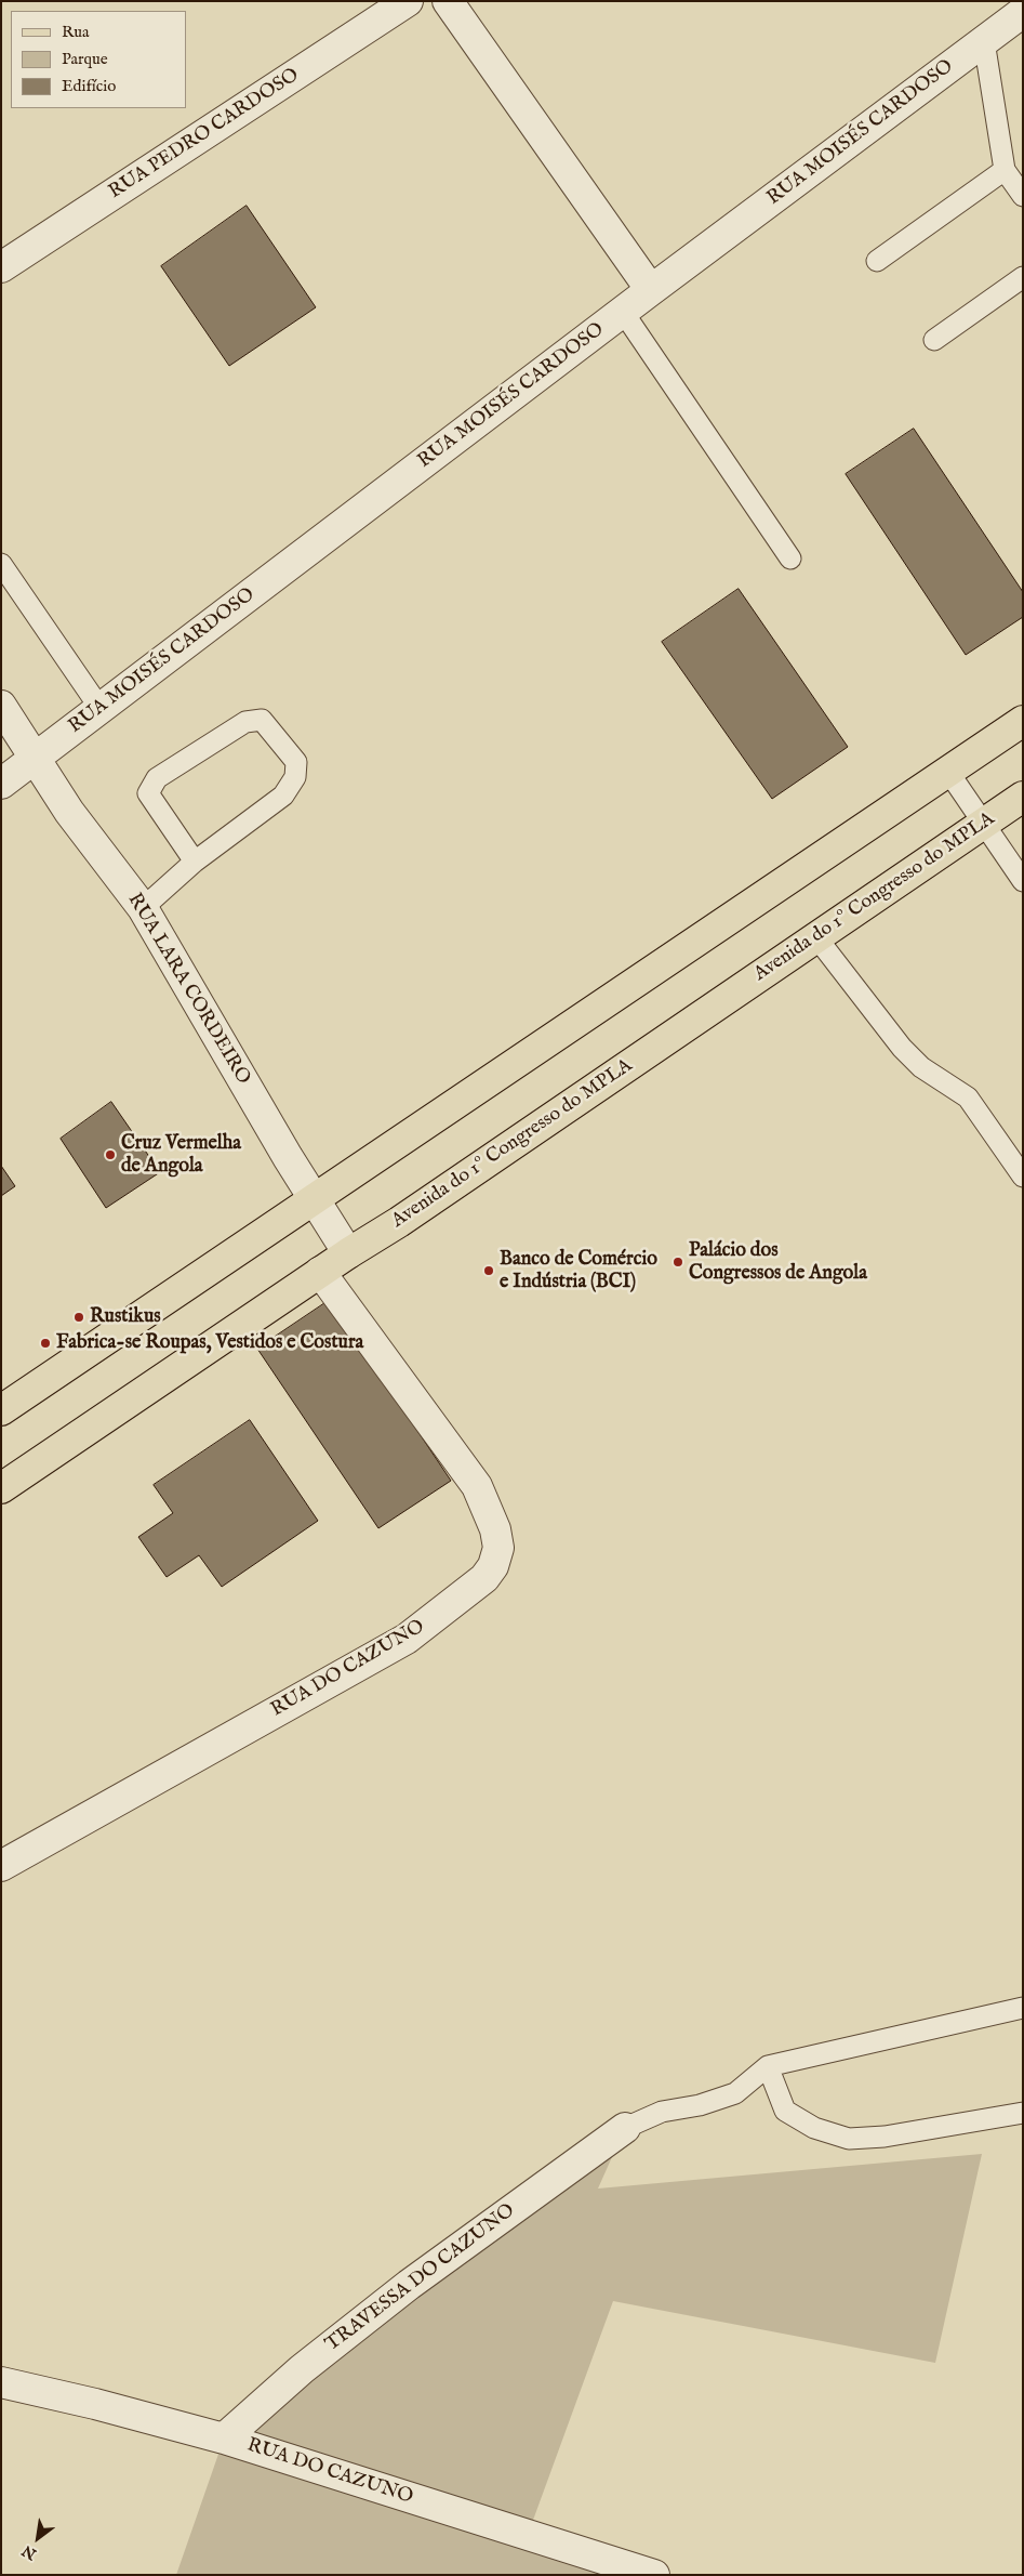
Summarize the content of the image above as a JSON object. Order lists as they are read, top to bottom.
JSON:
{
  "streets": {
    "main road": ["Avenida do 1º Congresso do MPLA"],
    "street": [
      "RUA MOISÉS CARDOSO",
      "RUA PEDRO CARDOSO",
      "RUA LARA CORDEIRO",
      "RUA DO CAZUNO",
      "TRAVESSA DO CAZUNO"
    ]
  },
  "crossings": [
    ["RUA MOISÉS CARDOSO", "RUA LARA CORDEIRO"],
    ["Avenida do 1º Congresso do MPLA", "RUA LARA CORDEIRO"],
    ["Avenida do 1º Congresso do MPLA", "RUA DO CAZUNO"],
    ["RUA DO CAZUNO", "TRAVESSA DO CAZUNO"]
  ],
  "places": [
    "Cruz Vermelha de Angola",
    "Palácio dos Congressos de Angola",
    "Banco de Comércio e Indústria (BCI)",
    "Rustikus",
    "Fabrica-se Roupas, Vestidos e Costura"
  ],
  "legend": ["Rua", "Parque", "Edifício"],
  "north": "bottom left"
}
